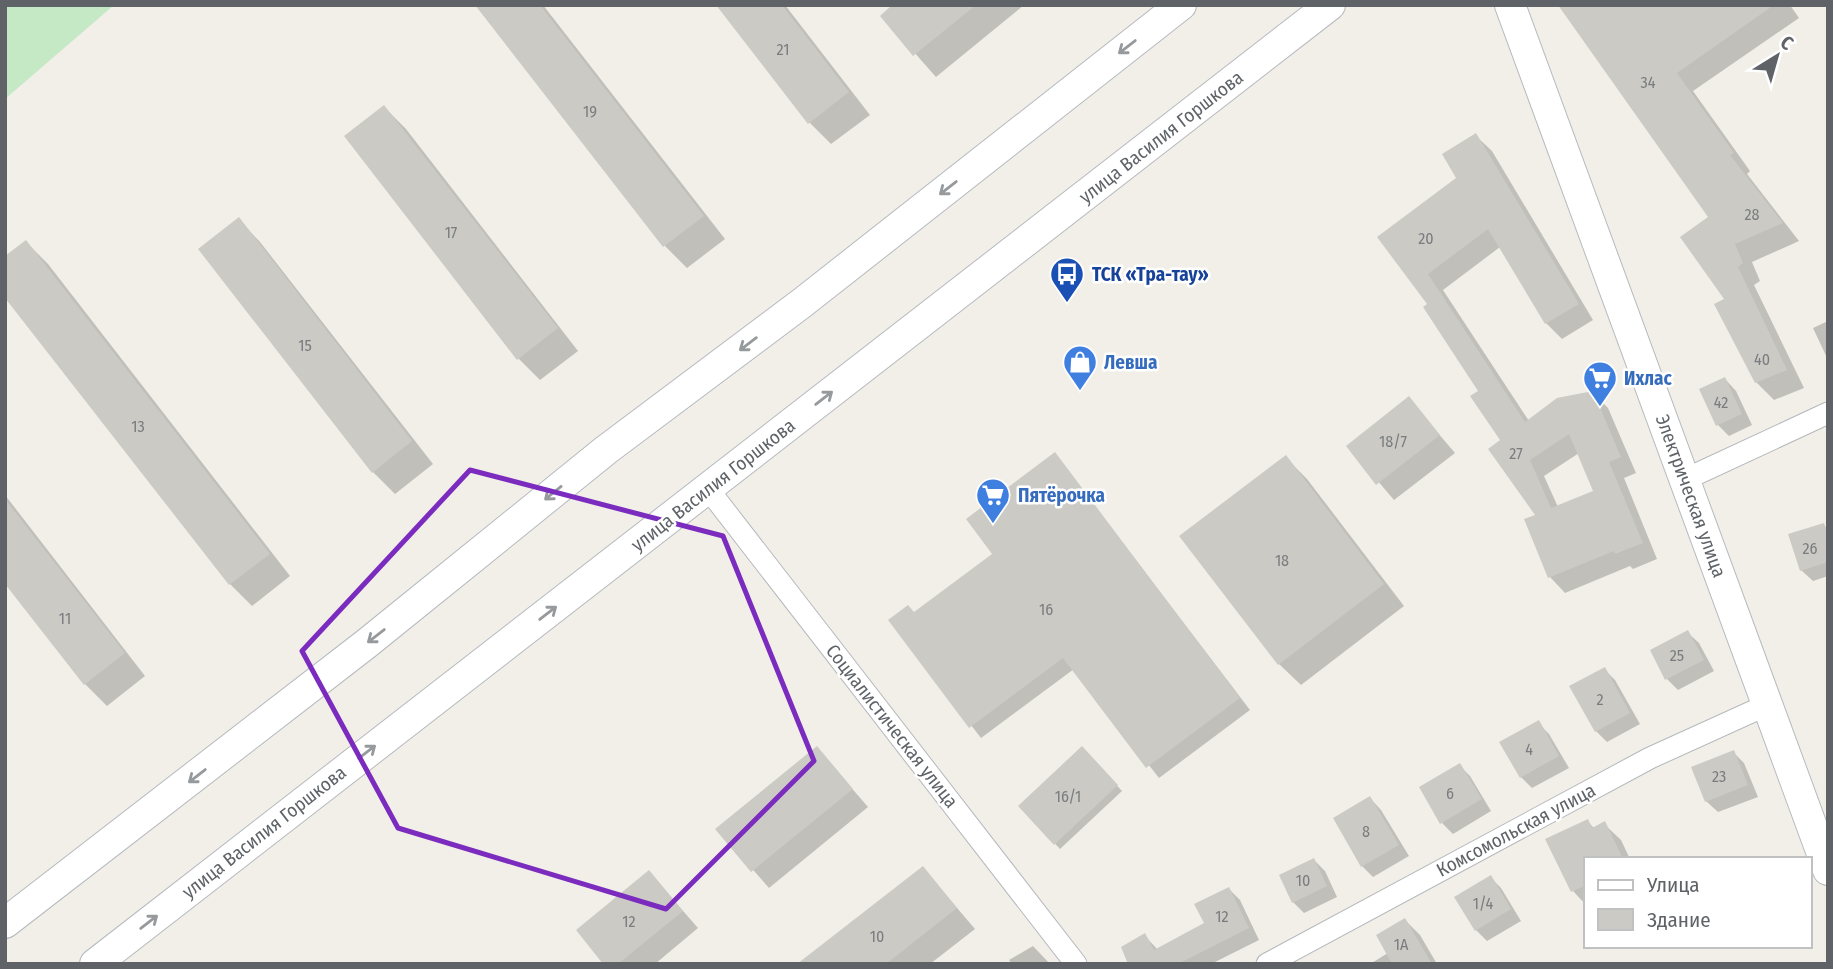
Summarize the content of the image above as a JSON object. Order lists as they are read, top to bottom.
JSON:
{
  "streets": {
    "main road": ["улица Василия Горшкова", "Электрическая улица"],
    "street": ["Социалистическая улица", "Комсомольская улица"]
  },
  "crossings": [
    ["улица Василия Горшкова", "Социалистическая улица"],
    ["Электрическая улица", "Комсомольская улица"]
  ],
  "places": {
    "bus stop": ["ТСК «Тра-тау»"],
    "shop": ["Левша"],
    "supermarket": ["Ихлас", "Пятёрочка"]
  },
  "house_numbers": [
    "21",
    "34",
    "19",
    "28",
    "17",
    "20",
    "15",
    "40",
    "42",
    "13",
    "18/7",
    "27",
    "26",
    "18",
    "16",
    "11",
    "25",
    "2",
    "4",
    "23",
    "6",
    "16/1",
    "8",
    "10",
    "1/4",
    "12",
    "12",
    "10",
    "1А"
  ],
  "legend": ["Улица", "Здание"],
  "north": "top right"
}
